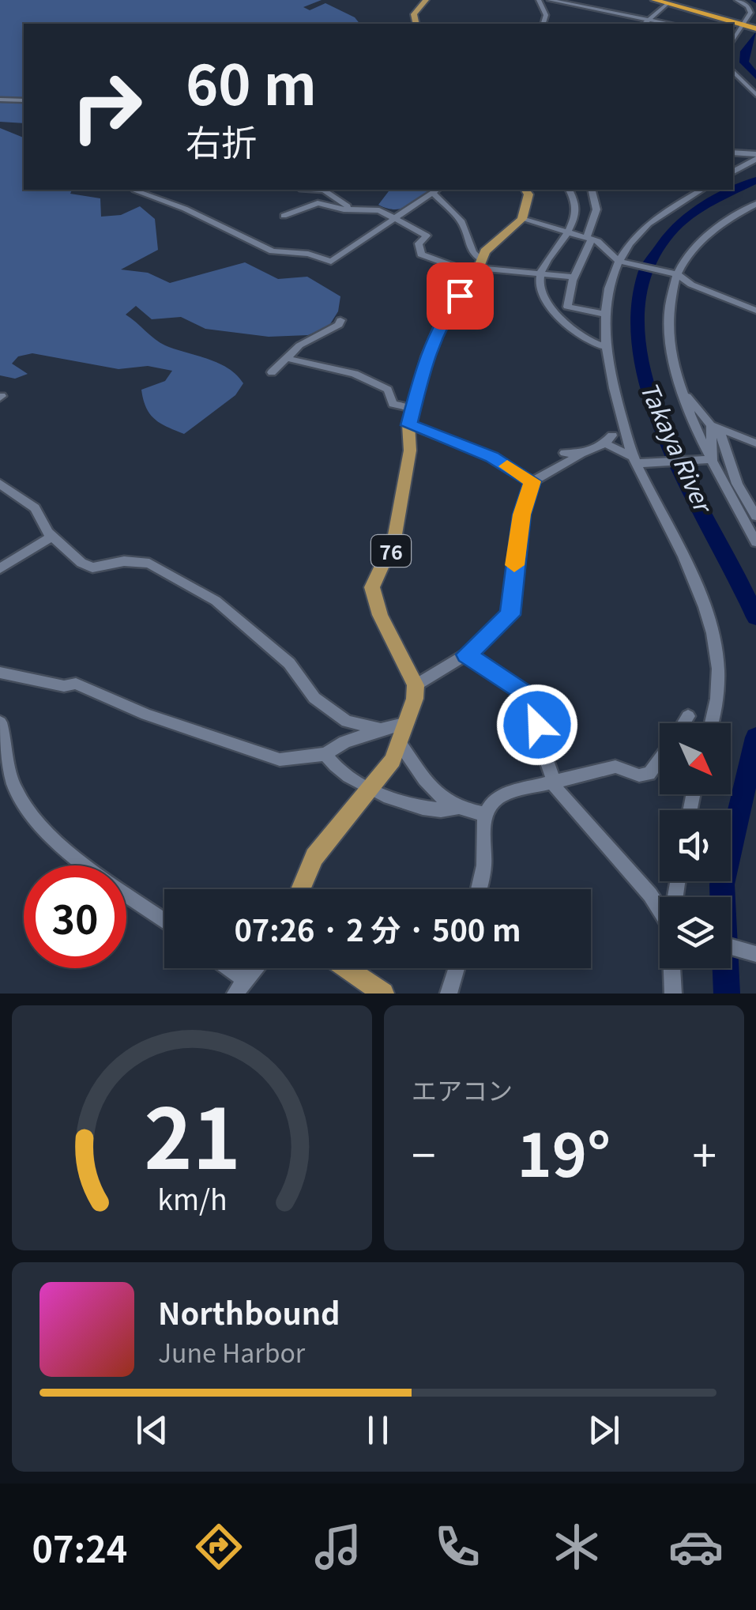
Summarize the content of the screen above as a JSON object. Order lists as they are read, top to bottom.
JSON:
{
  "streets": {
    "main road": ["76"]
  },
  "water": ["Takaya River"],
  "north": "bottom right",
  "page": {
    "turn": ["60 m", "右折"],
    "limit": "30",
    "trip": "07:26 · 2 分 · 500 m",
    "tile": "エアコン",
    "heat": ["−", "19°", "+"],
    "song": ["Northbound", "June Harbor"],
    "tabs": "07:24",
    "gauge": ["21", "km/h"]
  }
}
